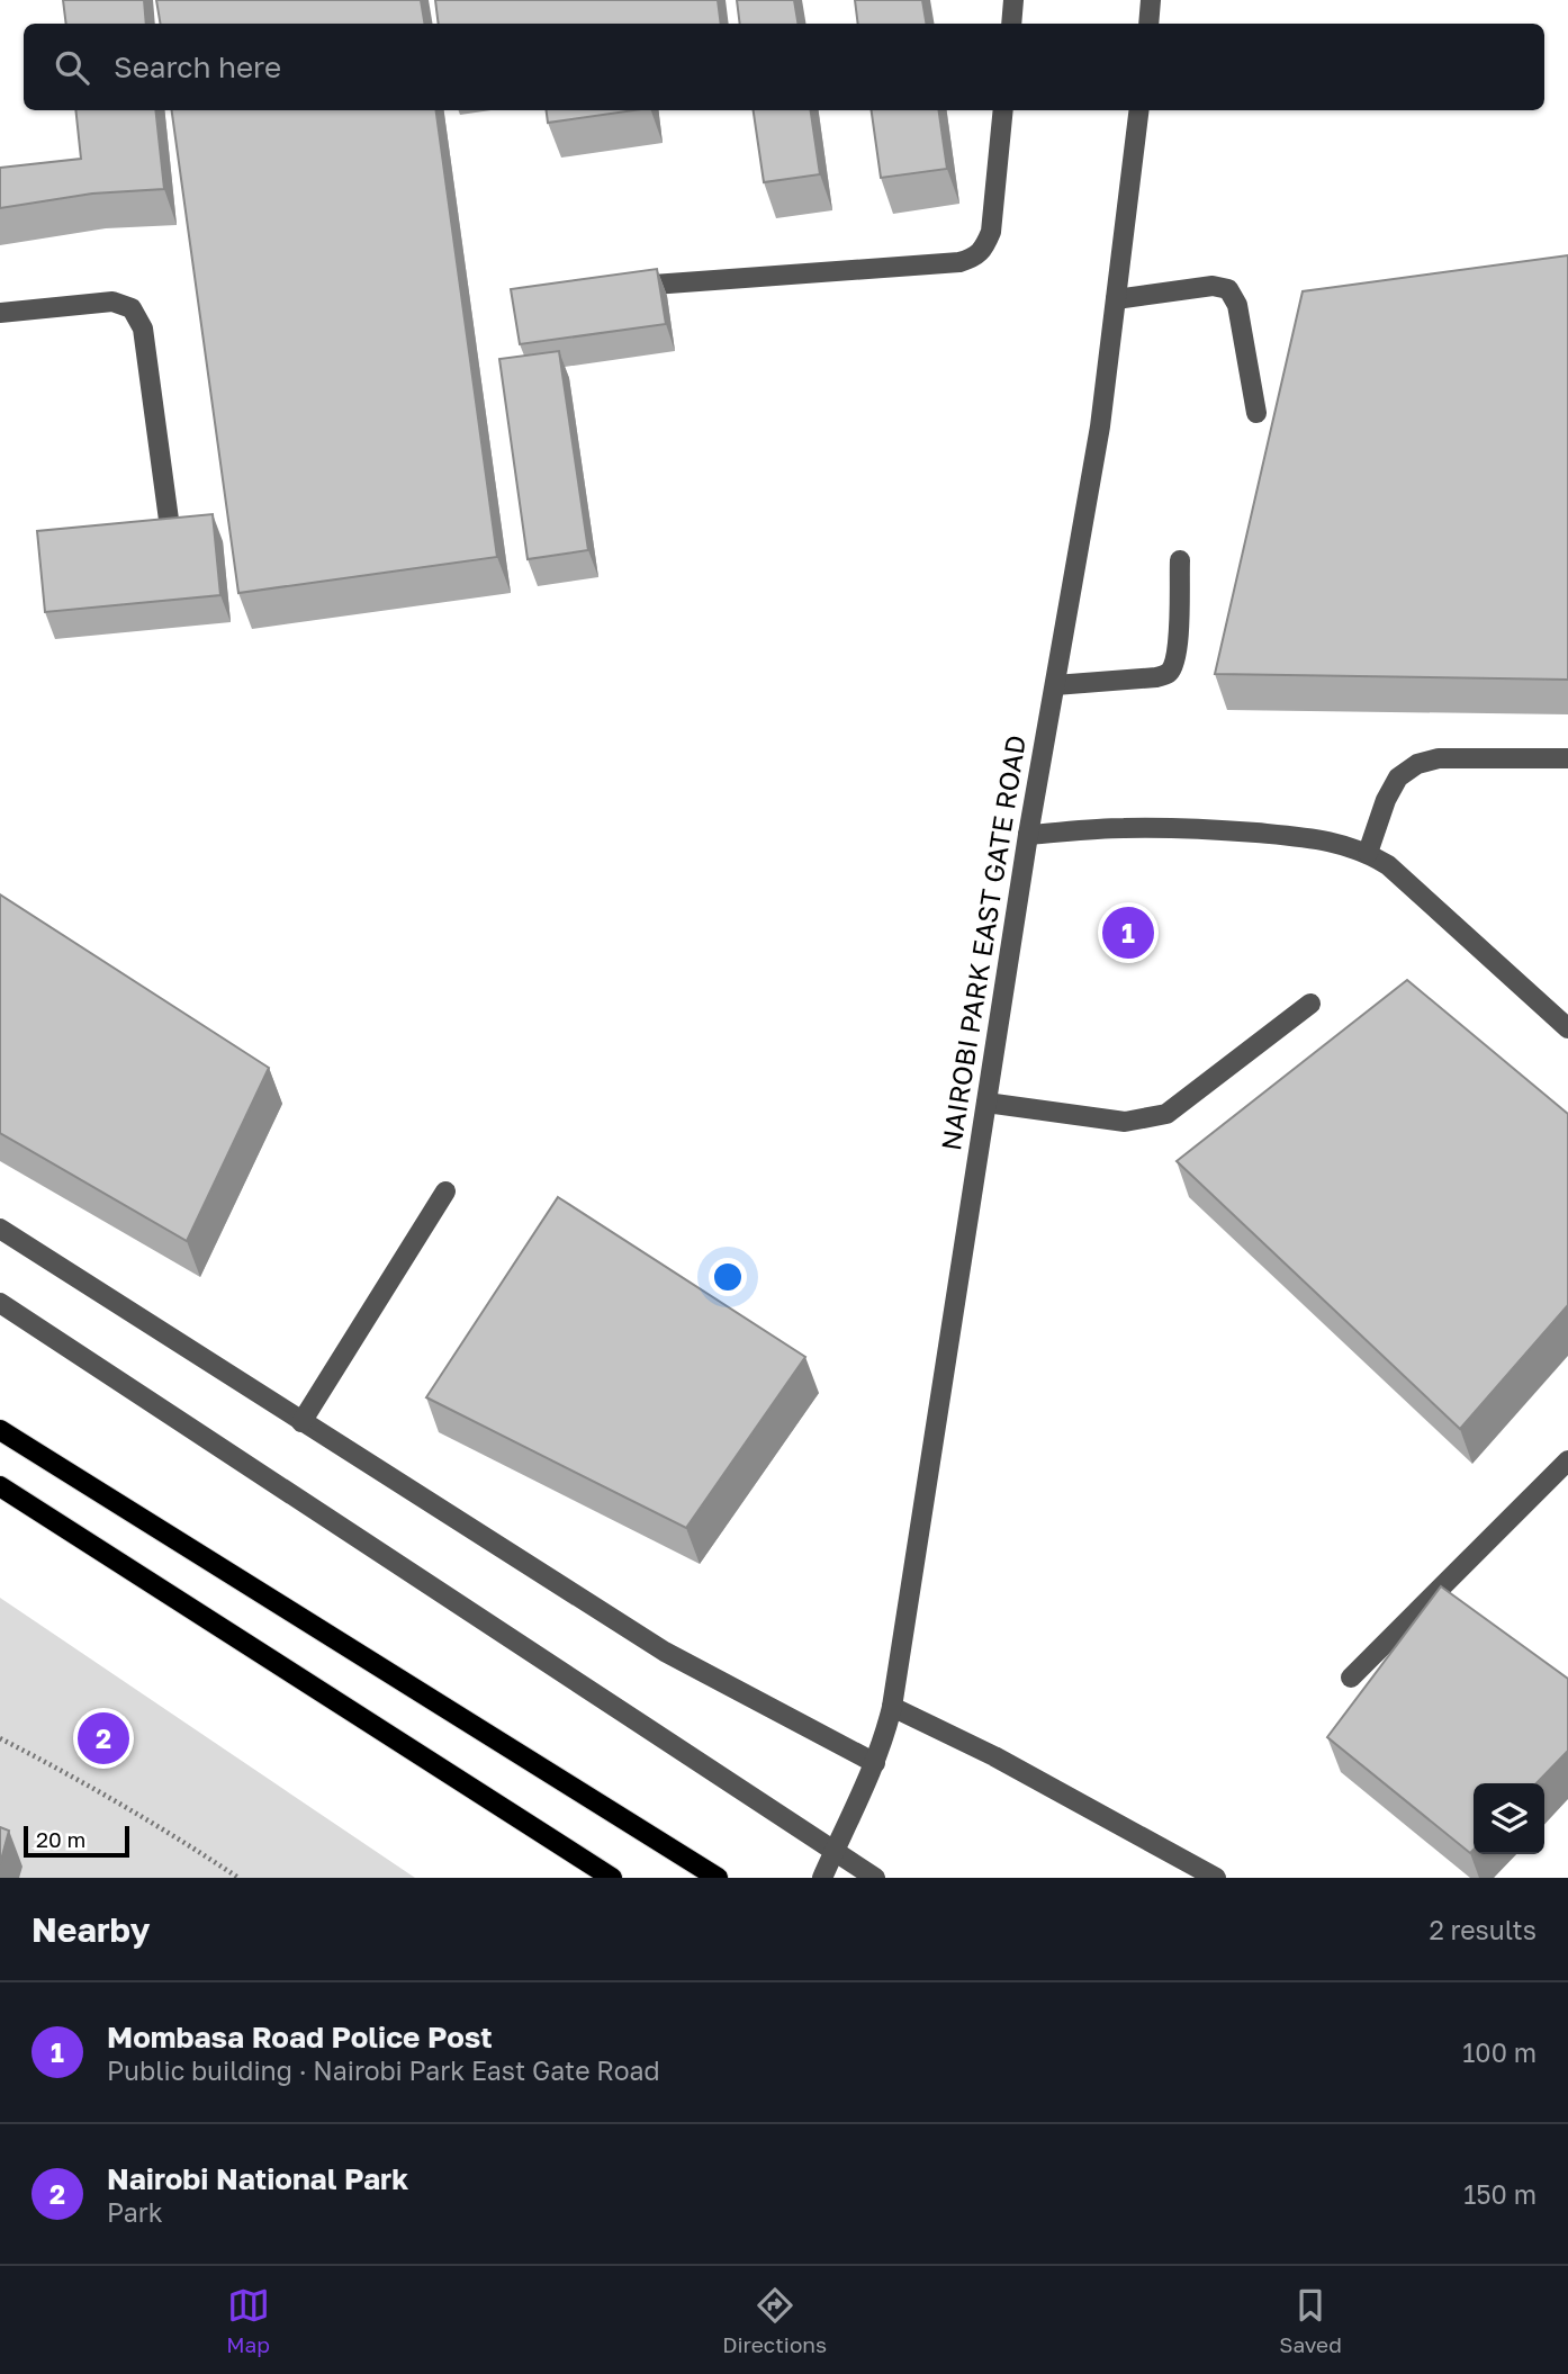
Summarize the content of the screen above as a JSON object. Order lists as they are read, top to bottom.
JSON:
{
  "streets": {
    "street": ["NAIROBI PARK EAST GATE ROAD"]
  },
  "scale_bar": "20 m",
  "page": {
    "search": "Search here",
    "pins": ["1", "2"],
    "scale": "20 m",
    "heading": ["Nearby", "2 results"],
    "list": [
      {
        "mark": "1",
        "name": "Mombasa Road Police Post",
        "note": "Public building · Nairobi Park East Gate Road",
        "value": "100 m"
      },
      {
        "mark": "2",
        "name": "Nairobi National Park",
        "note": "Park",
        "value": "150 m"
      }
    ],
    "nav": ["Map", "Directions", "Saved"]
  }
}
